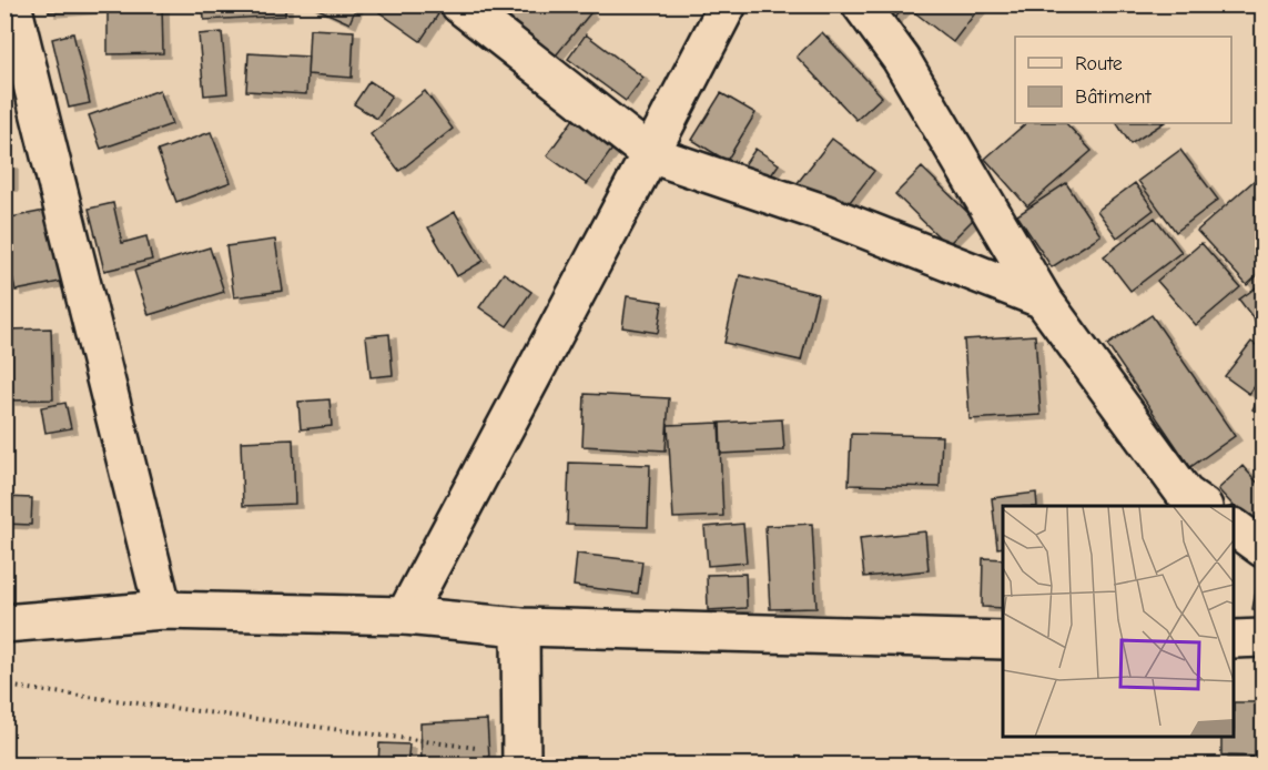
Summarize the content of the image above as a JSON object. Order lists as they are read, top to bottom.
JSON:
{
  "legend": ["Route", "Bâtiment"]
}
